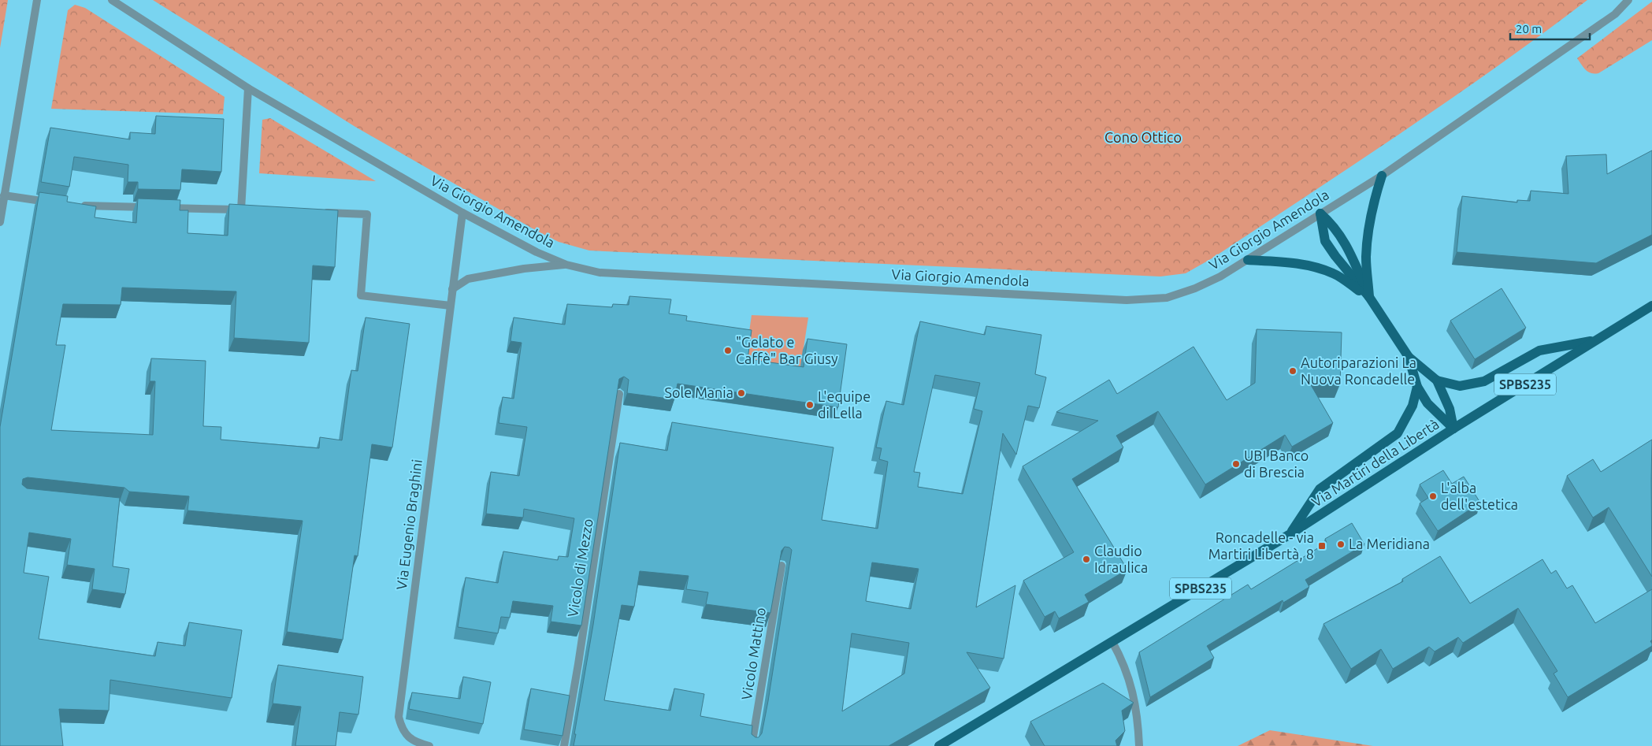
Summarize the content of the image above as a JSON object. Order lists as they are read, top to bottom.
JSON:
{
  "streets": {
    "main road": ["SPBS235", "Via Martiri della Libertà"],
    "street": [
      "Via Giorgio Amendola",
      "Via Eugenio Braghini",
      "Vicolo di Mezzo",
      "Vicolo Mattino"
    ]
  },
  "crossings": [
    ["Via Giorgio Amendola", "Via Eugenio Braghini"],
    ["SPBS235", "Via Martiri della Libertà"]
  ],
  "parks": ["Cono Ottico"],
  "places": {
    "other": [
      "\"Gelato e Caffè\" Bar Giusy",
      "Autoriparazioni La Nuova Roncadelle",
      "Sole Mania",
      "L'equipe di Lella",
      "UBI Banco di Brescia",
      "L'alba dell'estetica",
      "La Meridiana",
      "Claudio Idraulica"
    ],
    "transit": ["Roncadelle - via Martiri Libertà, 8"]
  },
  "scale_bar": "20 m"
}
